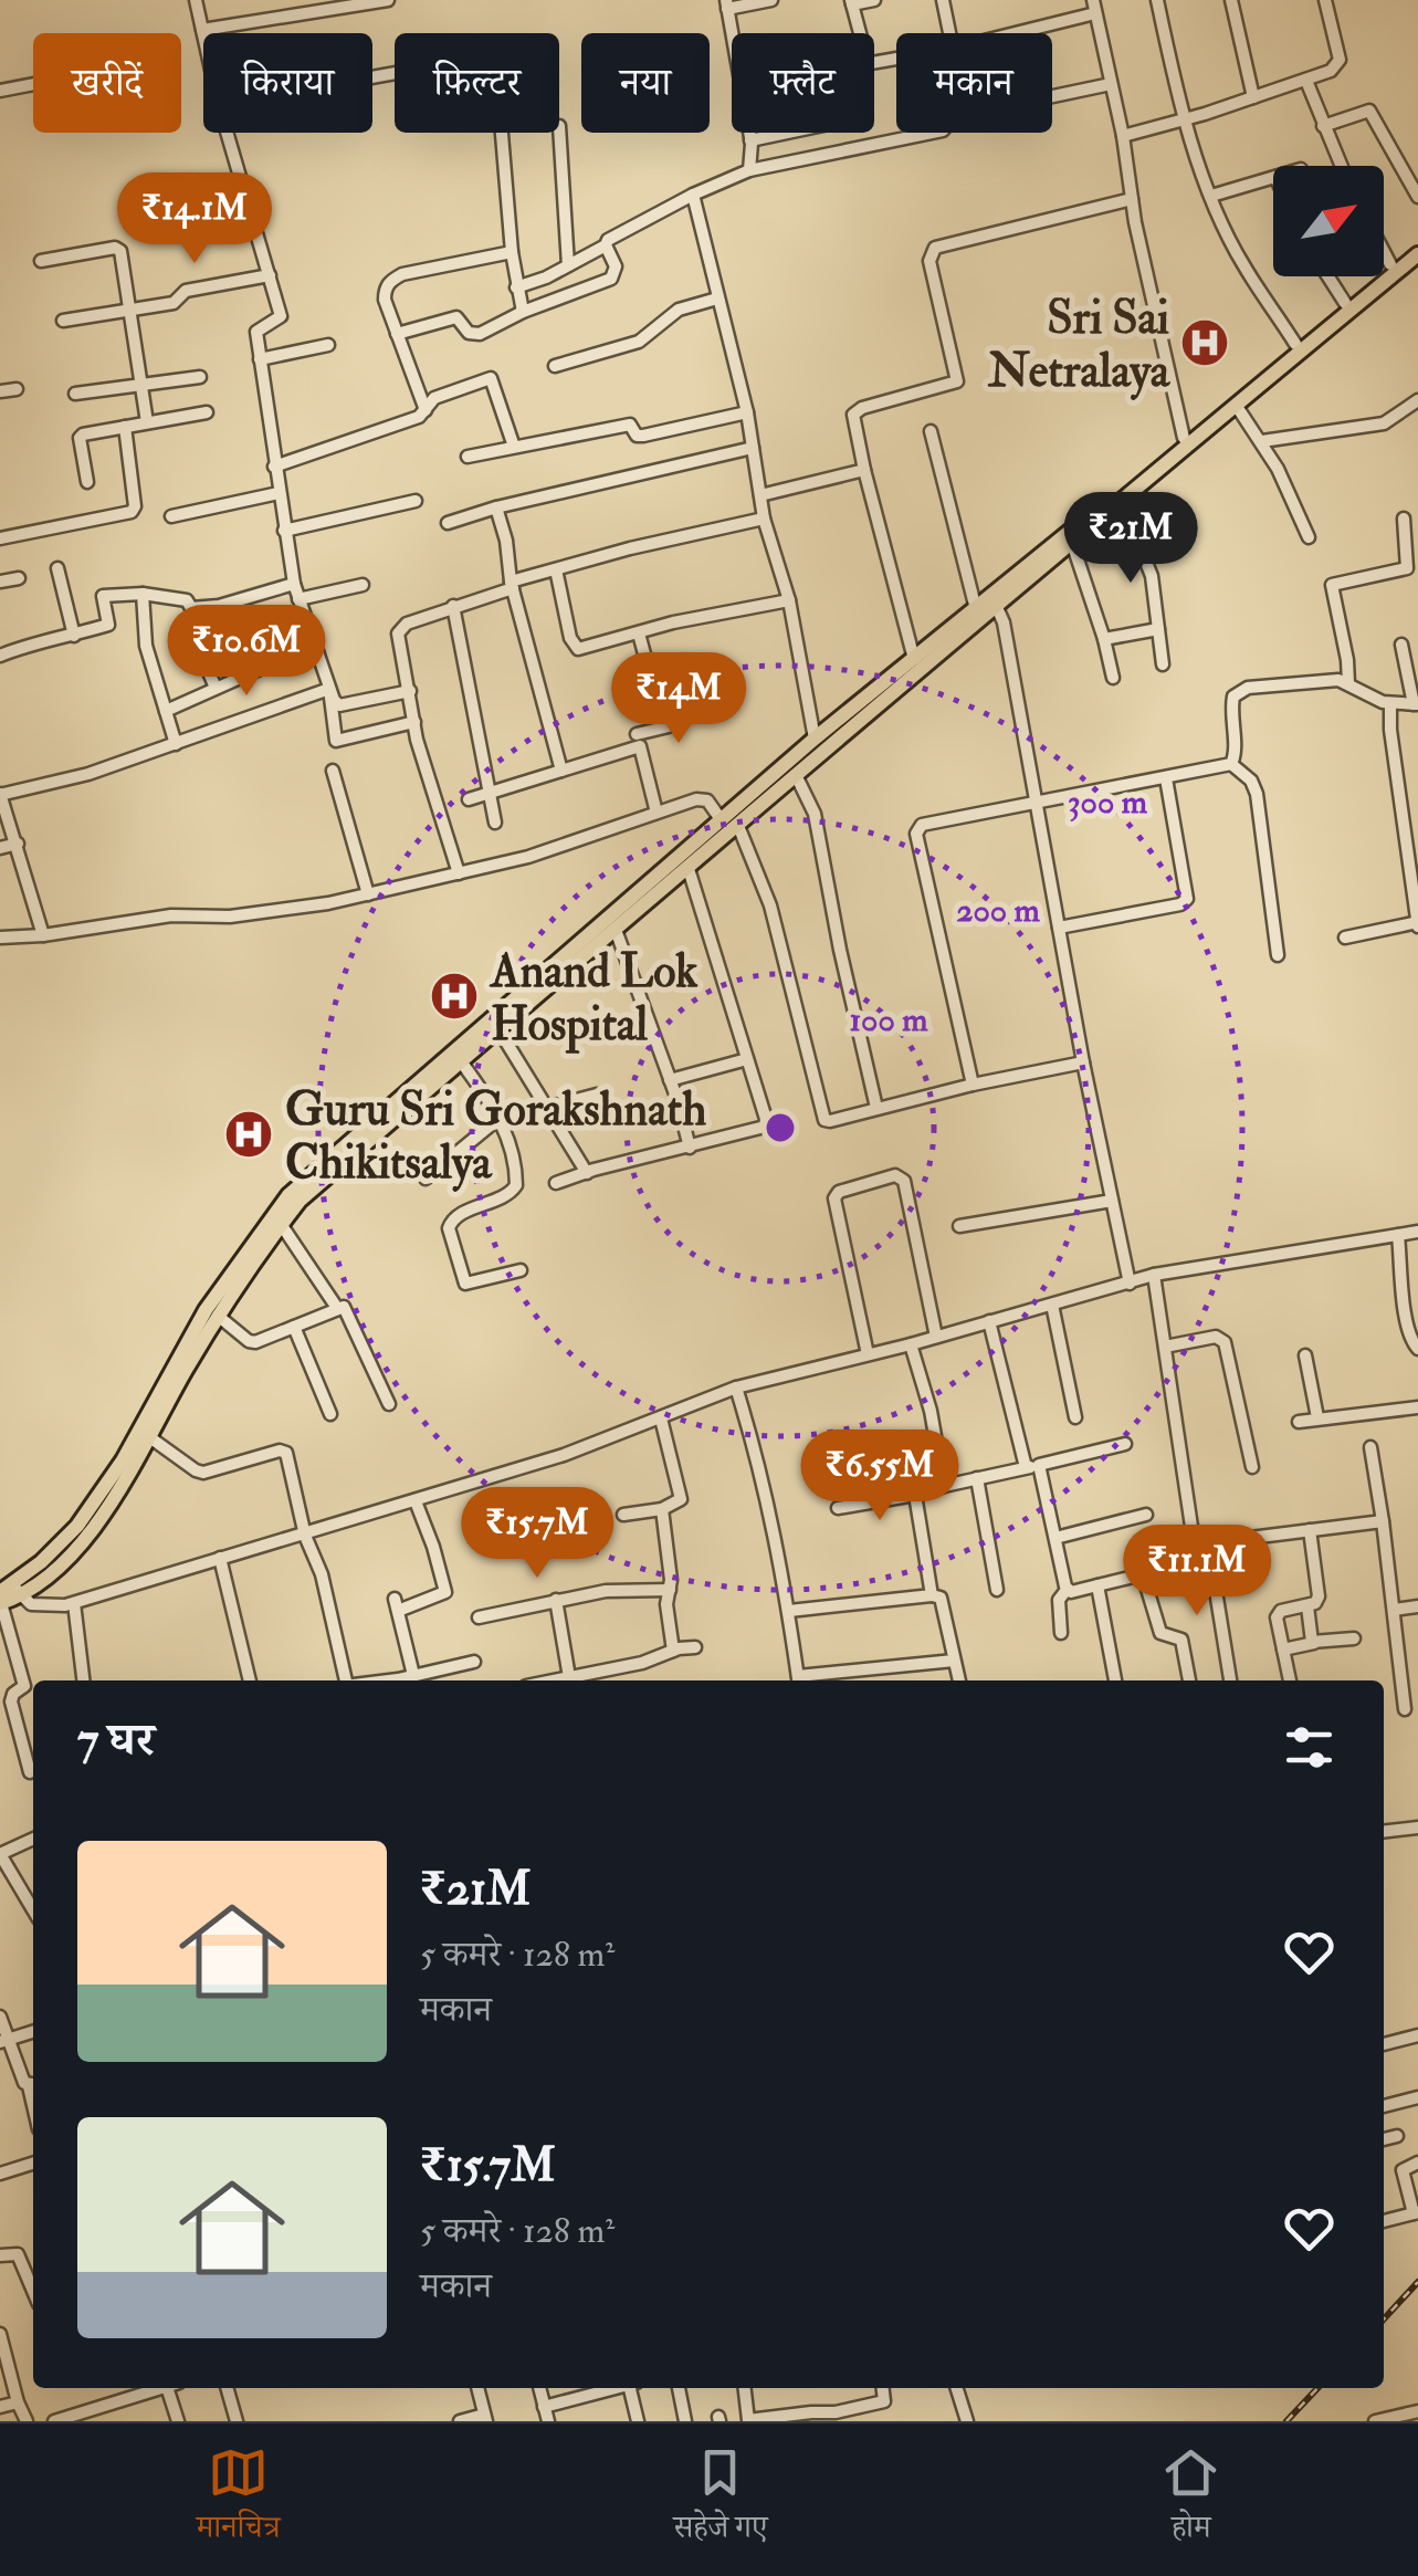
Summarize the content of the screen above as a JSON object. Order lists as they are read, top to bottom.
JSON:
{
  "places": {
    "hospital": ["Sri Sai Netralaya", "Anand Lok Hospital", "Guru Sri Gorakshnath Chikitsalya"]
  },
  "north": "top right",
  "page": {
    "chip": [
      "खरीदें",
      "किराया",
      "फ़िल्टर",
      "नया",
      "फ़्लैट",
      "मकान"
    ],
    "price": [
      "₹14.1M",
      "₹21M",
      "₹10.6M",
      "₹14M",
      "₹6.55M",
      "₹15.7M",
      "₹11.1M"
    ],
    "heading": "7 घर",
    "list": [
      {
        "name": "₹21M",
        "note": "5 कमरे · 128 m² · मकान"
      },
      {
        "name": "₹15.7M",
        "note": "5 कमरे · 128 m² · मकान"
      }
    ],
    "tabs": ["मानचित्र", "सहेजे गए", "होम"]
  },
  "rings": ["300 m", "200 m", "100 m"]
}
